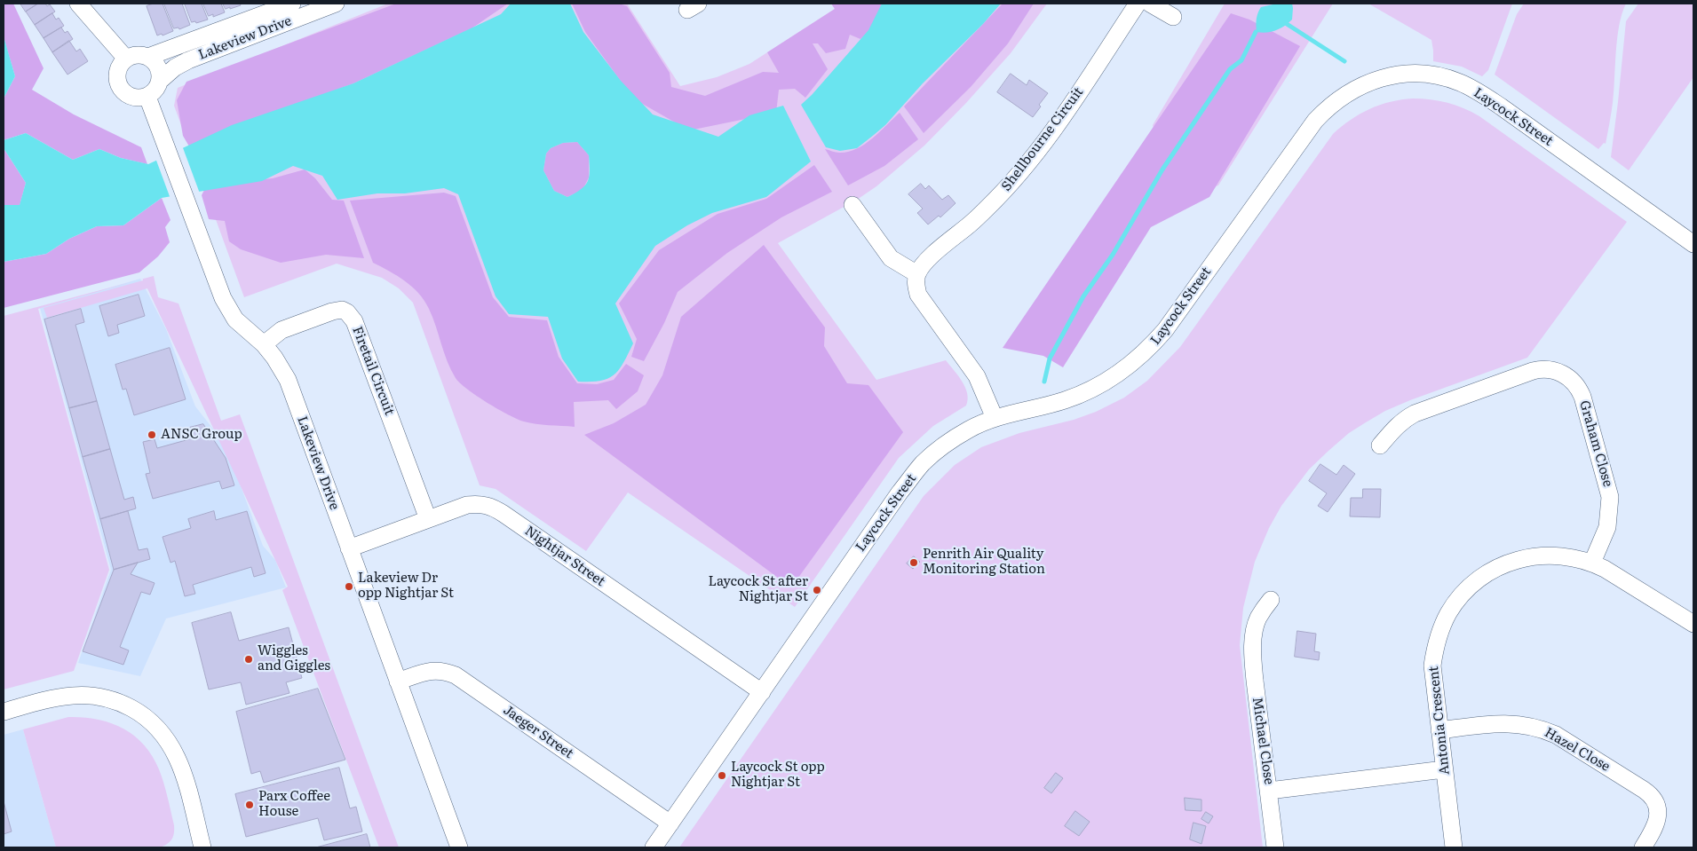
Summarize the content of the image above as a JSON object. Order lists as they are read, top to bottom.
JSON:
{
  "streets": {
    "street": [
      "Lakeview Drive",
      "Laycock Street",
      "Shellbourne Circuit",
      "Firetail Circuit",
      "Graham Close",
      "Nightjar Street",
      "Antonia Crescent",
      "Jaeger Street",
      "Michael Close",
      "Hazel Close"
    ]
  },
  "crossings": [
    ["Lakeview Drive", "Firetail Circuit"],
    ["Lakeview Drive", "Nightjar Street"],
    ["Lakeview Drive", "Jaeger Street"],
    ["Laycock Street", "Nightjar Street"],
    ["Laycock Street", "Jaeger Street"],
    ["Firetail Circuit", "Nightjar Street"],
    ["Graham Close", "Antonia Crescent"],
    ["Antonia Crescent", "Michael Close"],
    ["Antonia Crescent", "Hazel Close"]
  ],
  "places": [
    "ANSC Group",
    "Penrith Air Quality Monitoring Station",
    "Lakeview Dr opp Nightjar St",
    "Laycock St after Nightjar St",
    "Wiggles and Giggles",
    "Laycock St opp Nightjar St",
    "Parx Coffee House"
  ]
}
